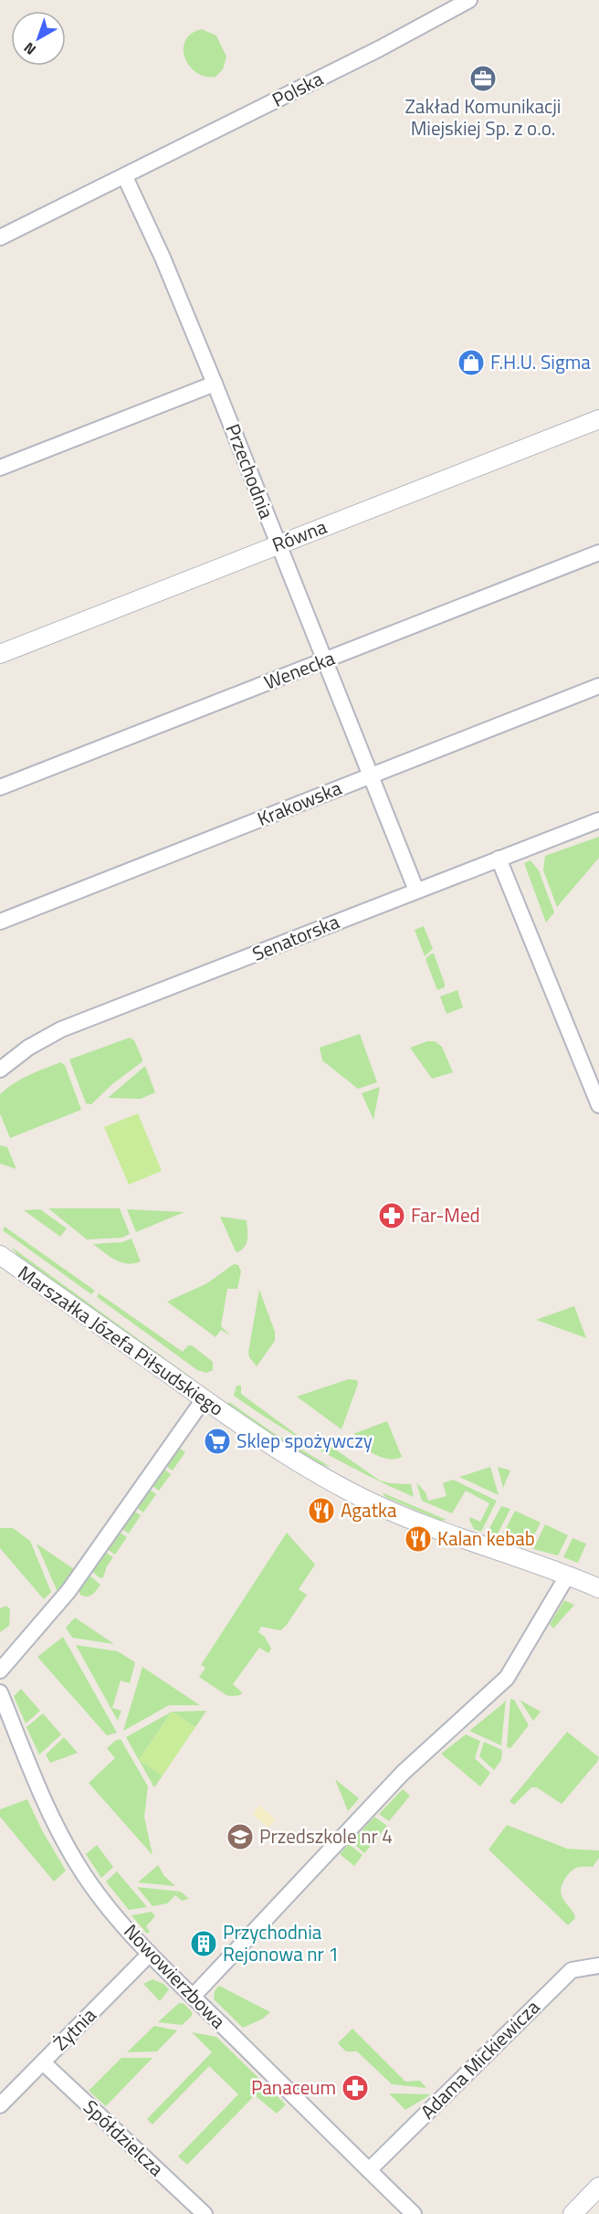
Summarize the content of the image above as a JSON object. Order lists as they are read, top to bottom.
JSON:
{
  "streets": {
    "street": [
      "Polska",
      "Przechodnia",
      "Równa",
      "Wenecka",
      "Krakowska",
      "Senatorska",
      "Marszałka Józefa Piłsudskiego",
      "Nowowierzbowa",
      "Żytnia",
      "Adama Mickiewicza",
      "Spółdzielcza"
    ]
  },
  "crossings": [
    ["Polska", "Przechodnia"],
    ["Przechodnia", "Równa"],
    ["Przechodnia", "Wenecka"],
    ["Przechodnia", "Krakowska"],
    ["Przechodnia", "Senatorska"],
    ["Nowowierzbowa", "Żytnia"],
    ["Nowowierzbowa", "Adama Mickiewicza"],
    ["Żytnia", "Spółdzielcza"]
  ],
  "places": {
    "office": ["Zakład Komunikacji Miejskiej Sp. z o.o."],
    "shop": ["F.H.U. Sigma"],
    "pharmacy": ["Far-Med", "Panaceum"],
    "supermarket": ["Sklep spożywczy"],
    "restaurant": ["Agatka", "Kalan kebab"],
    "school or university": ["Przedszkole nr 4"],
    "building": ["Przychodnia Rejonowa nr 1"]
  },
  "north": "bottom left"
}
